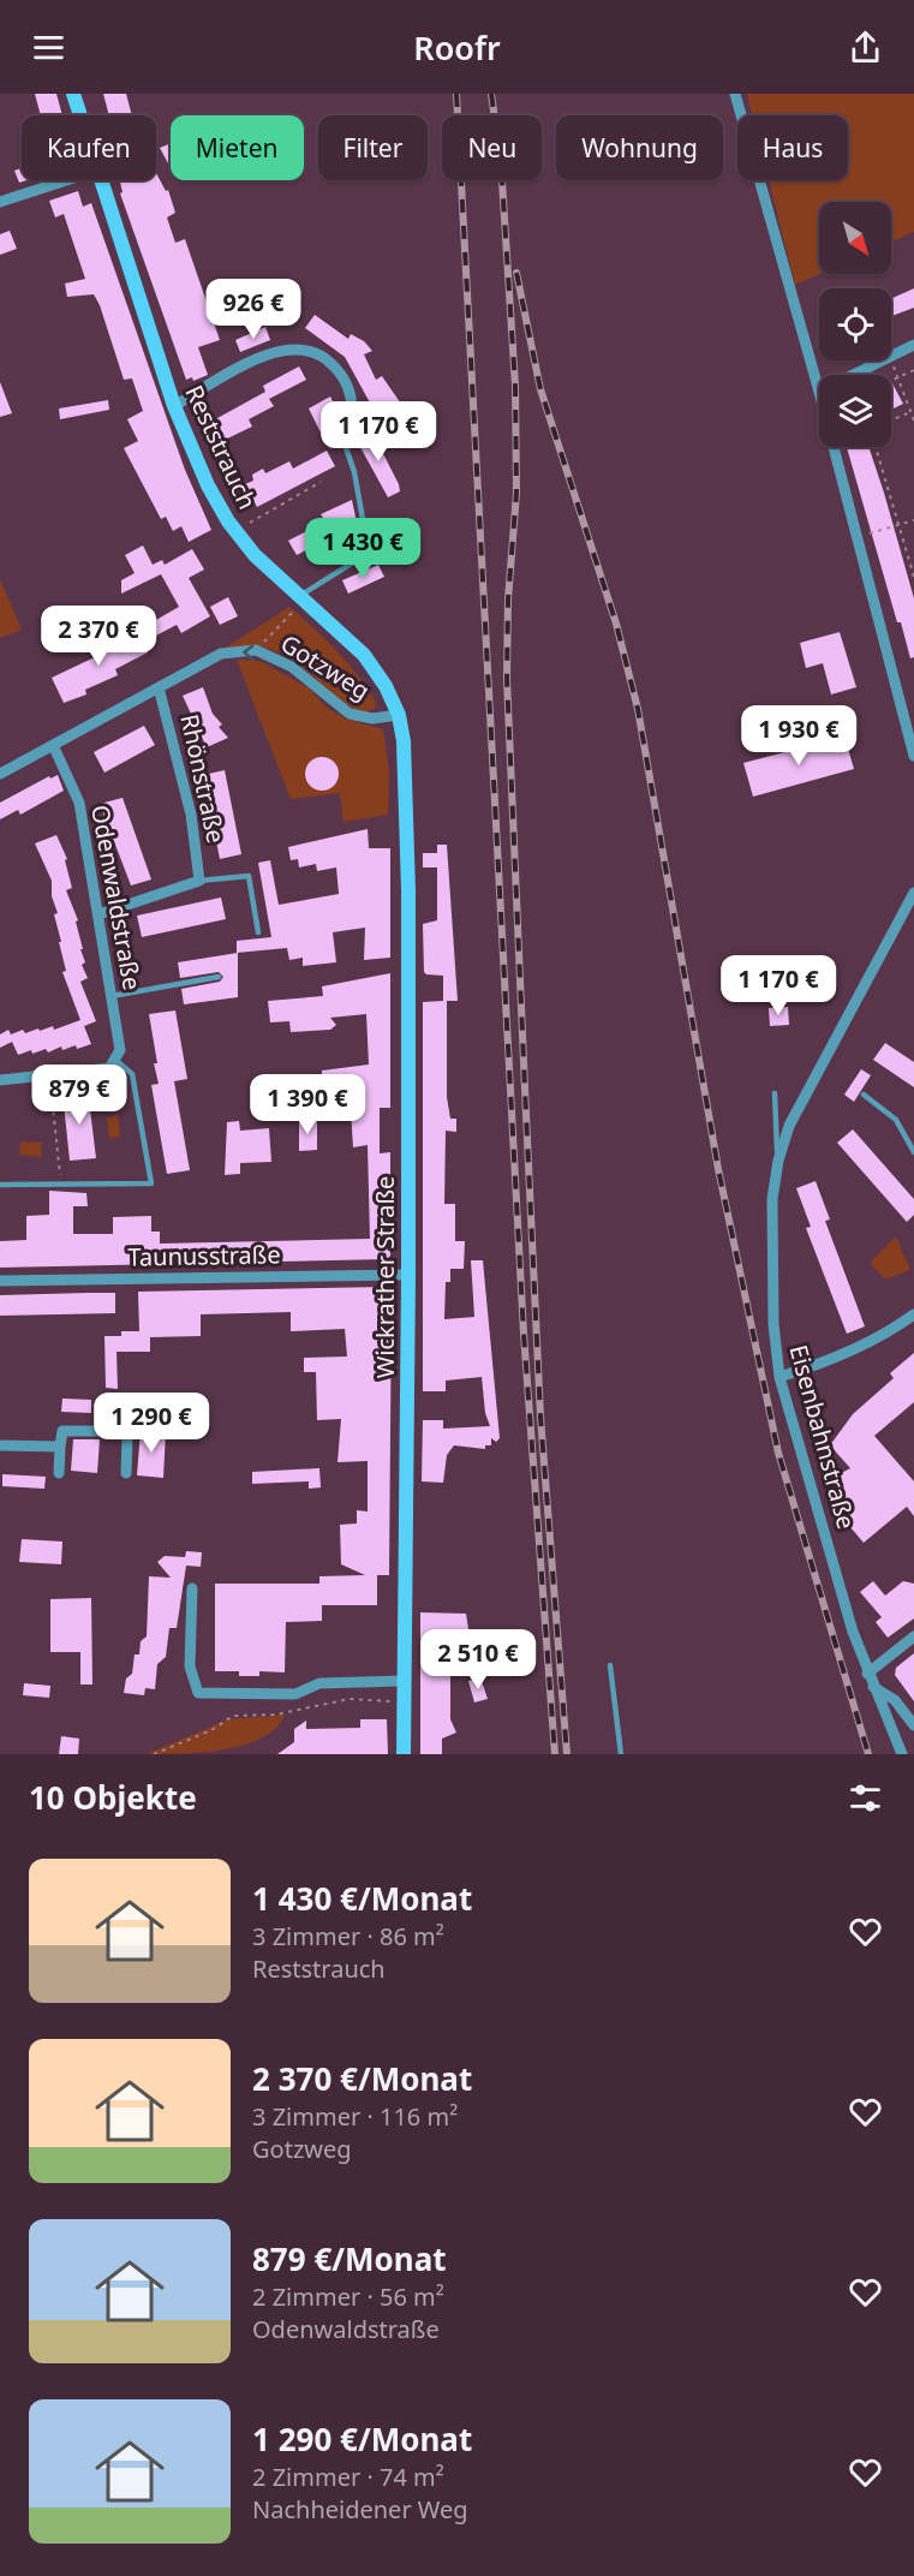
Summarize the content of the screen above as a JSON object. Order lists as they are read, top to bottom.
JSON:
{
  "streets": {
    "main road": ["Reststrauch", "Wickrather Straße"],
    "street": [
      "Gotzweg",
      "Rhönstraße",
      "Odenwaldstraße",
      "Taunusstraße",
      "Eisenbahnstraße"
    ]
  },
  "crossings": [
    ["Reststrauch", "Gotzweg"],
    ["Reststrauch", "Wickrather Straße"],
    ["Gotzweg", "Rhönstraße"],
    ["Gotzweg", "Odenwaldstraße"],
    ["Gotzweg", "Wickrather Straße"],
    ["Rhönstraße", "Odenwaldstraße"],
    ["Taunusstraße", "Wickrather Straße"]
  ],
  "north": "bottom right",
  "page": {
    "header": "Roofr",
    "chip": [
      "Kaufen",
      "Mieten",
      "Filter",
      "Neu",
      "Wohnung",
      "Haus"
    ],
    "price": [
      "926 €",
      "1 170 €",
      "1 430 €",
      "2 370 €",
      "1 930 €",
      "1 170 €",
      "879 €",
      "1 390 €",
      "1 290 €",
      "2 510 €"
    ],
    "heading": "10 Objekte",
    "list": [
      {
        "name": "1 430 €/Monat",
        "note": "3 Zimmer · 86 m² · Reststrauch"
      },
      {
        "name": "2 370 €/Monat",
        "note": "3 Zimmer · 116 m² · Gotzweg"
      },
      {
        "name": "879 €/Monat",
        "note": "2 Zimmer · 56 m² · Odenwaldstraße"
      },
      {
        "name": "1 290 €/Monat",
        "note": "2 Zimmer · 74 m² · Nachheidener Weg"
      }
    ]
  }
}
